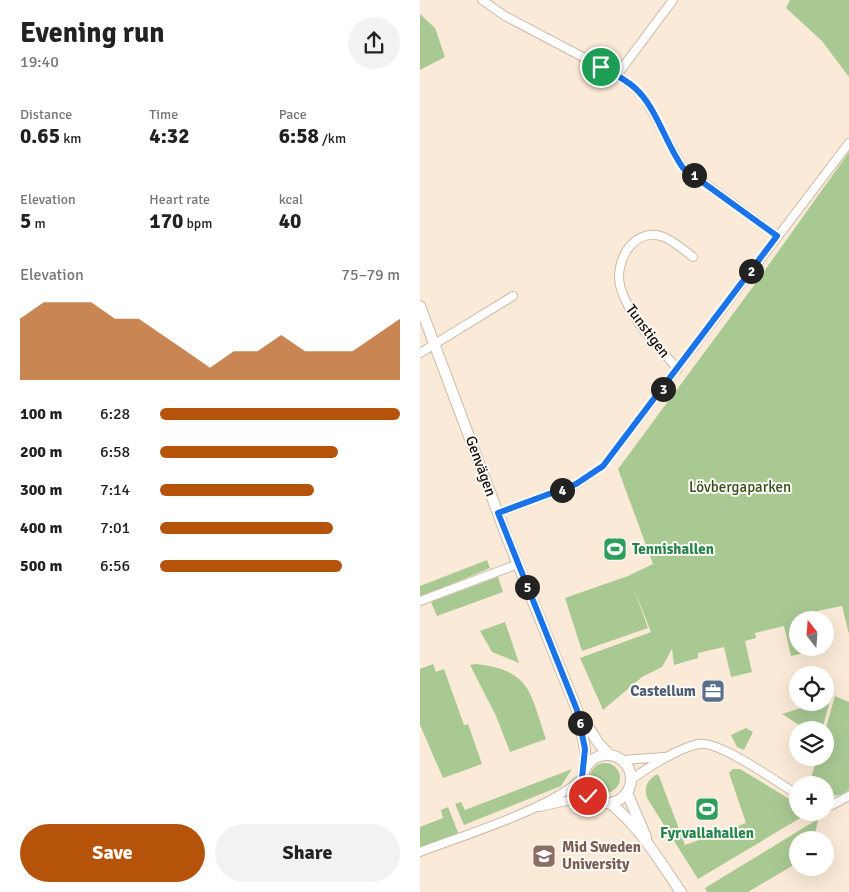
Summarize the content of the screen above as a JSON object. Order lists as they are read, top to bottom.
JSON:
{
  "streets": {
    "street": ["Tunstigen", "Genvägen"]
  },
  "parks": ["Lövbergaparken"],
  "places": {
    "sports": ["Tennishallen", "Fyrvallahallen"],
    "office": ["Castellum"],
    "school or university": ["Mid Sweden University"]
  },
  "north": "top",
  "page": {
    "heading": ["Evening run", "19:40"],
    "stats": [
      ["Distance", "0.65 km"],
      ["Time", "4:32"],
      ["Pace", "6:58 /km"],
      ["Elevation", "5 m"],
      ["Heart rate", "170 bpm"],
      ["kcal", "40"]
    ],
    "pins": [
      "1",
      "2",
      "3",
      "4",
      "5",
      "6"
    ],
    "chart": ["Elevation", "75–79 m"],
    "list": [
      {
        "name": "100 m",
        "note": "6:28"
      },
      {
        "name": "200 m",
        "note": "6:58"
      },
      {
        "name": "300 m",
        "note": "7:14"
      },
      {
        "name": "400 m",
        "note": "7:01"
      },
      {
        "name": "500 m",
        "note": "6:56"
      }
    ],
    "map_buttons": ["+", "−"],
    "buttons": ["Save", "Share"]
  }
}
